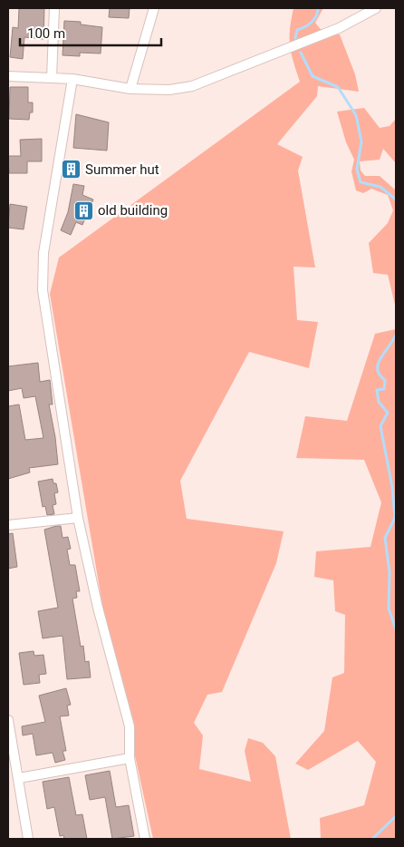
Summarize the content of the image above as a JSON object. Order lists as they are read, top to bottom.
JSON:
{
  "places": {
    "building": ["Summer hut", "old building"]
  },
  "scale_bar": "100 m"
}
